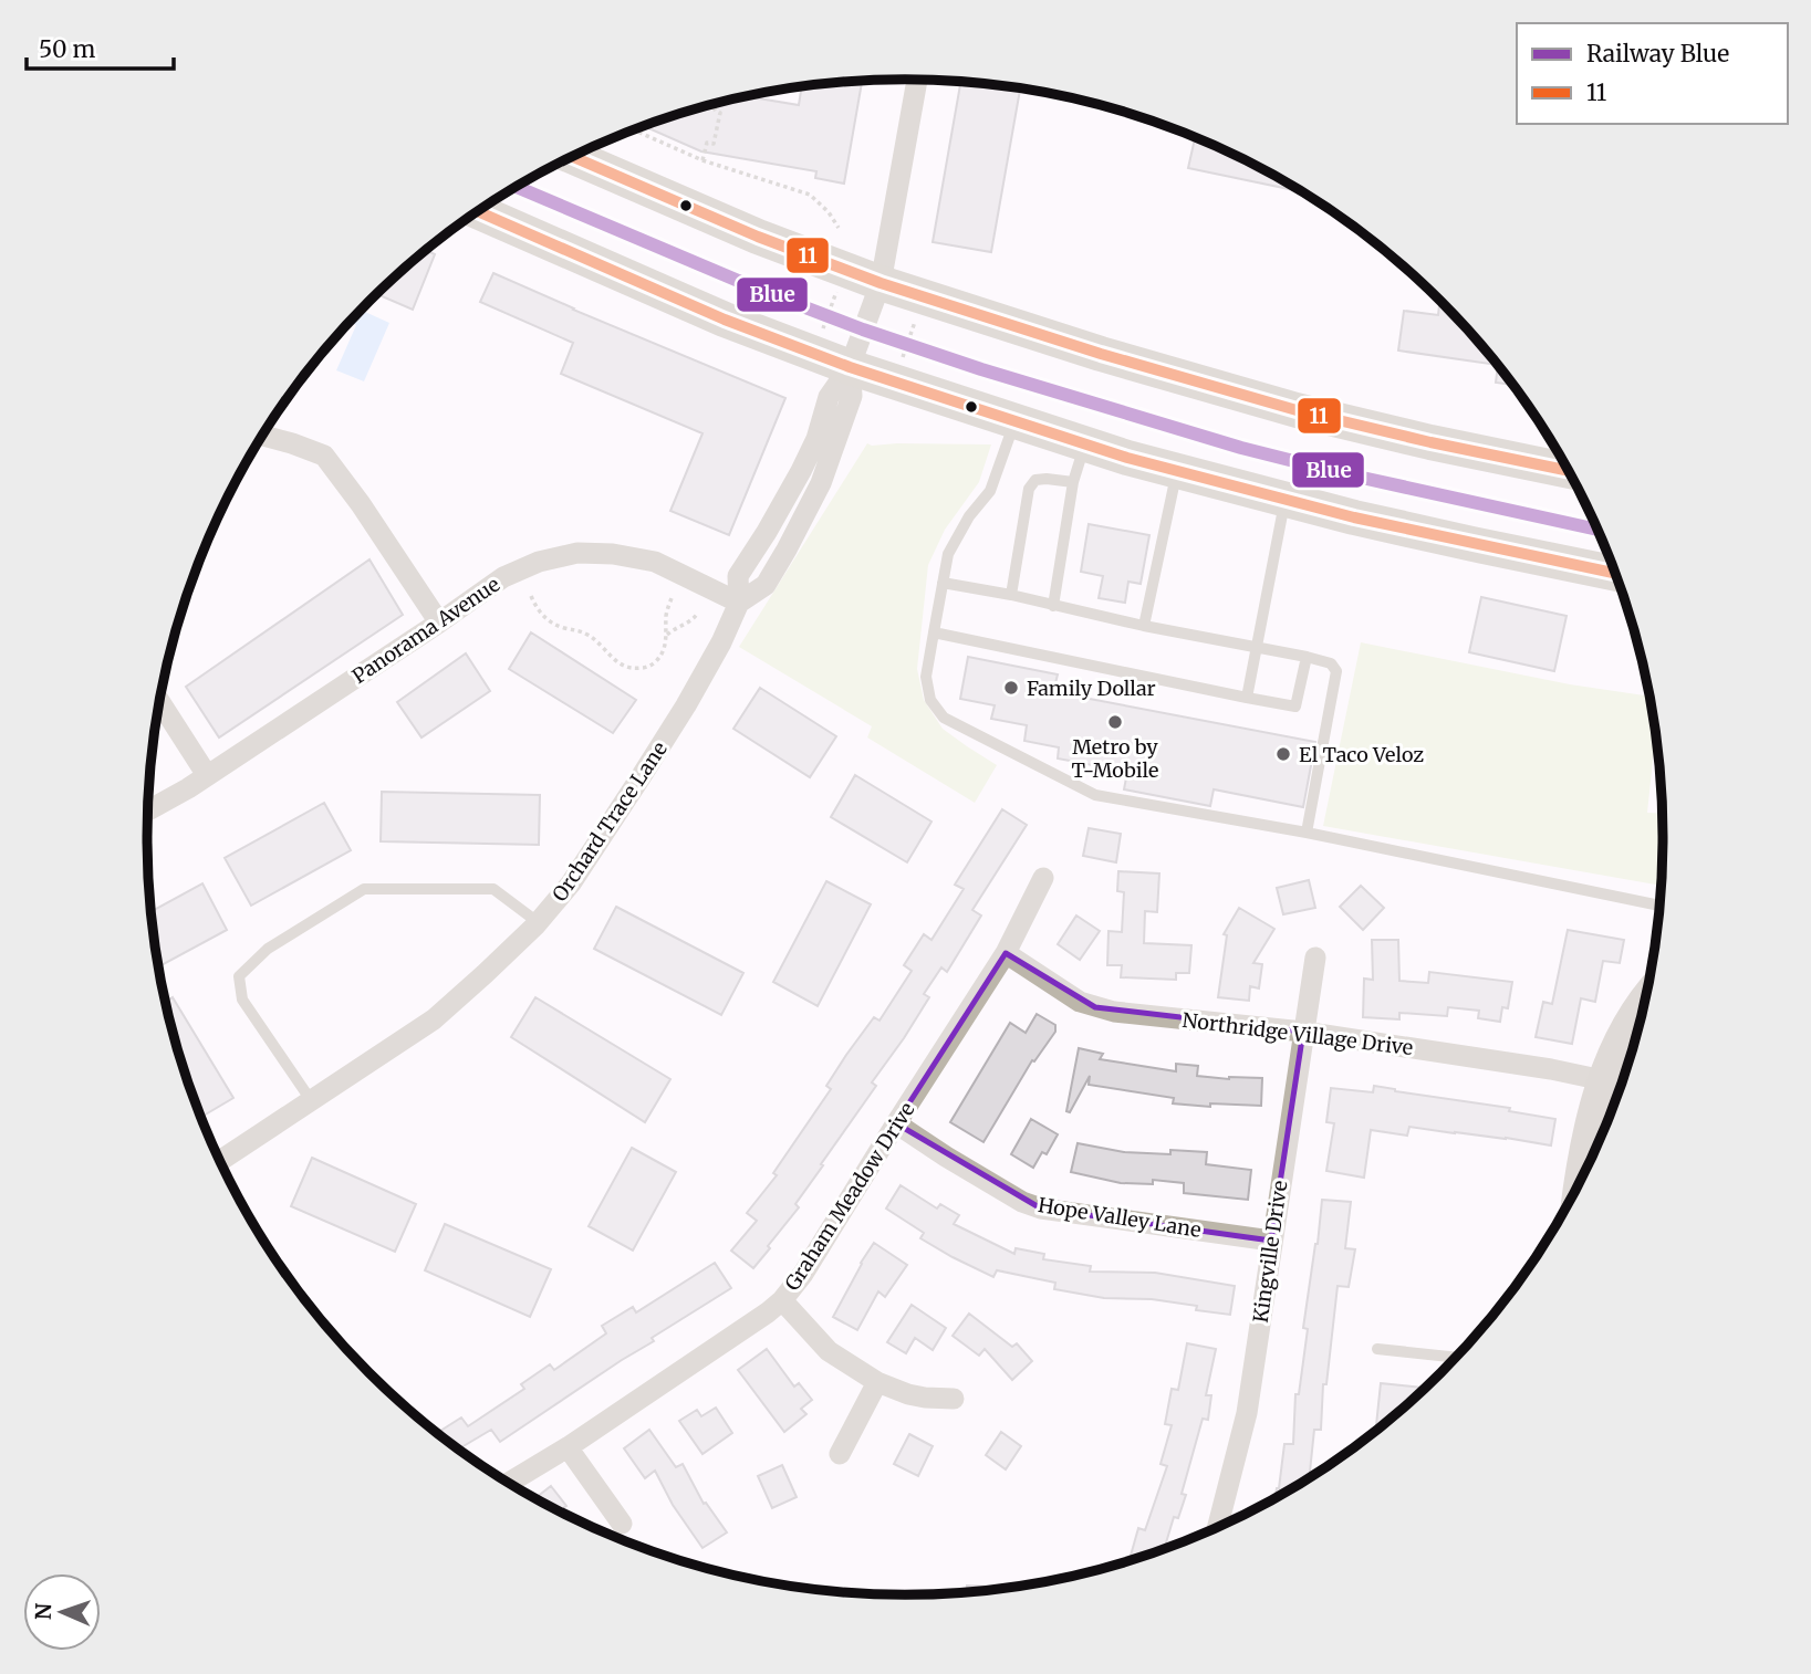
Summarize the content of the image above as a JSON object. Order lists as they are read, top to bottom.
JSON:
{
  "streets": {
    "street": [
      "Panorama Avenue",
      "Orchard Trace Lane",
      "Northridge Village Drive",
      "Graham Meadow Drive",
      "Hope Valley Lane",
      "Kingville Drive"
    ]
  },
  "crossings": [
    ["Panorama Avenue", "Orchard Trace Lane"],
    ["Northridge Village Drive", "Graham Meadow Drive"],
    ["Northridge Village Drive", "Kingville Drive"],
    ["Graham Meadow Drive", "Hope Valley Lane"],
    ["Hope Valley Lane", "Kingville Drive"]
  ],
  "places": ["Family Dollar", "Metro by T-Mobile", "El Taco Veloz"],
  "lines": ["transit line 11", "rail line Blue"],
  "legend": ["Railway Blue", "11"],
  "scale_bar": "50 m",
  "north": "left"
}
